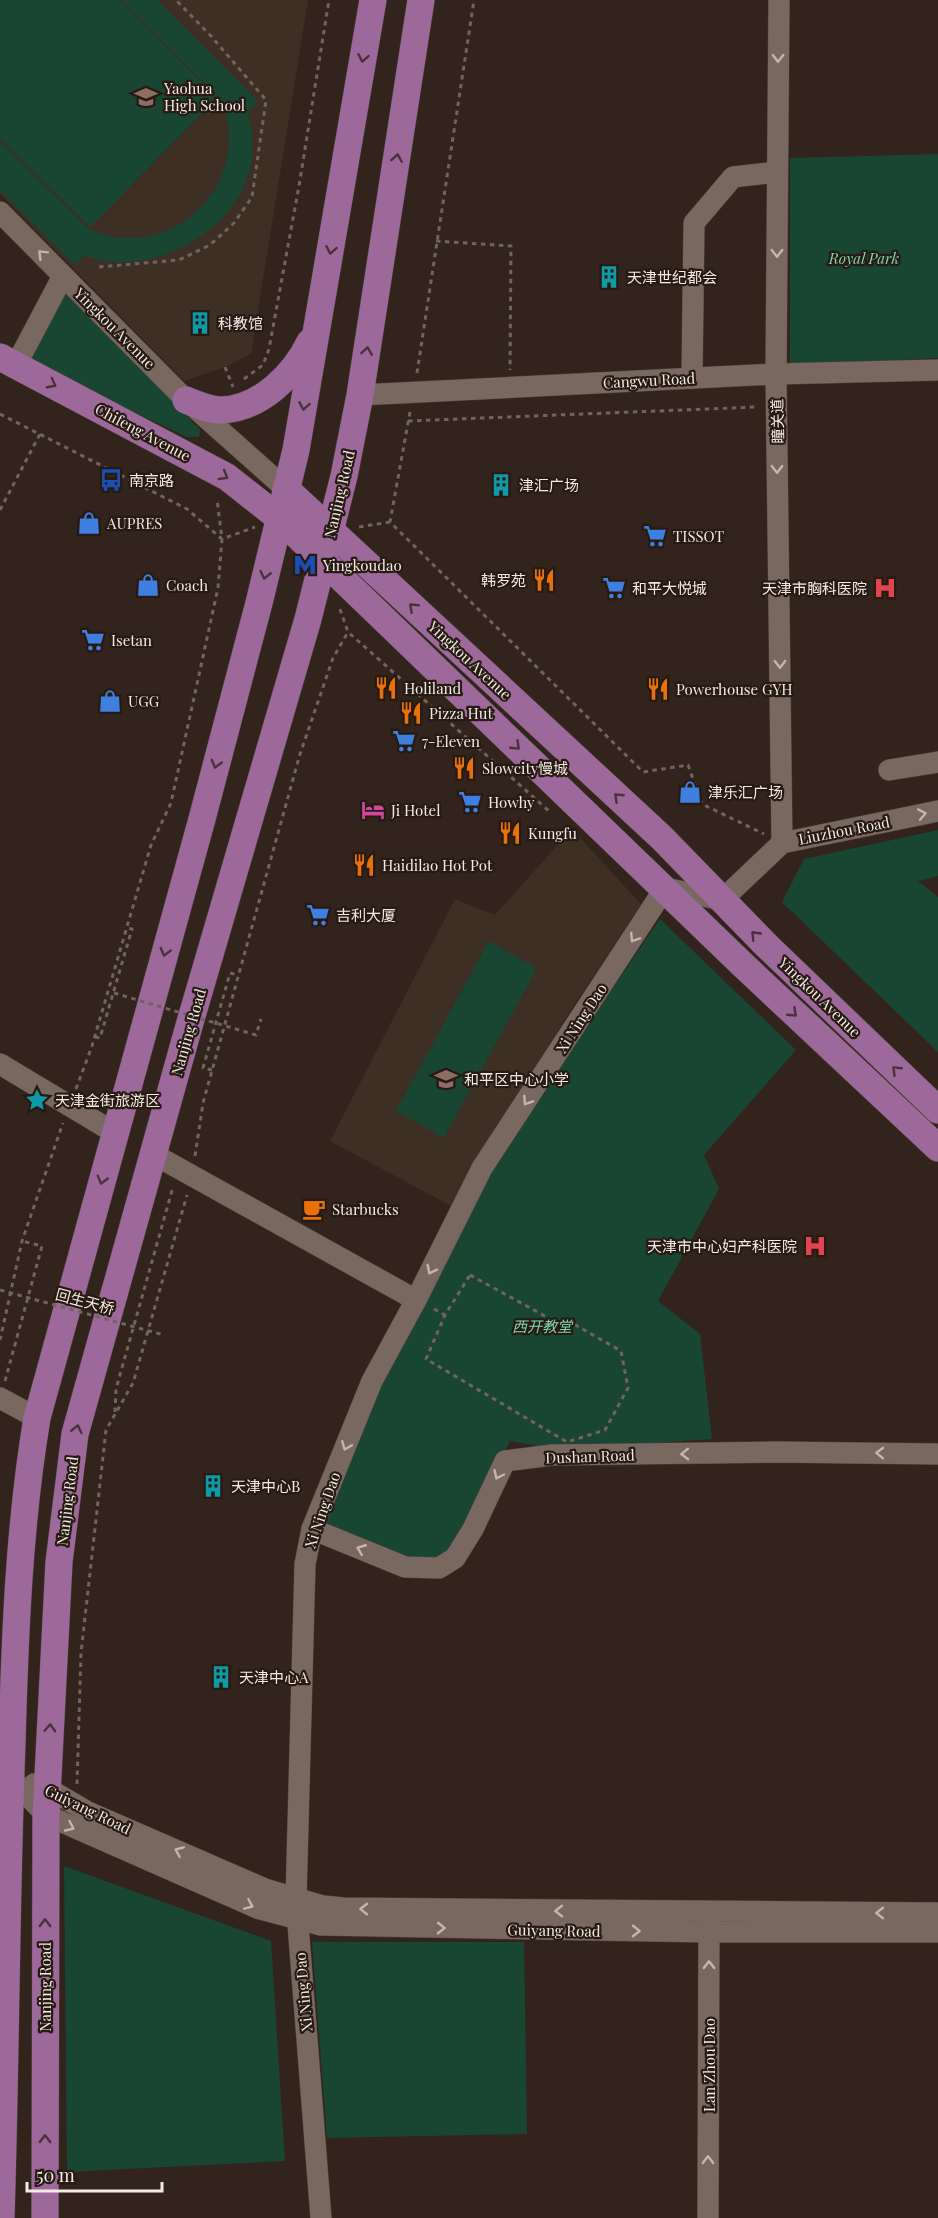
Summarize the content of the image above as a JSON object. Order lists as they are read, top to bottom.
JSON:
{
  "streets": {
    "main road": ["Yingkou Avenue", "Chifeng Avenue", "Nanjing Road"],
    "street": [
      "Cangwu Road",
      "瞳关道",
      "Liuzhou Road",
      "Xi Ning Dao",
      "Dushan Road",
      "Guiyang Road",
      "Lan Zhou Dao"
    ],
    "path": ["回生天桥"]
  },
  "crossings": [
    ["Yingkou Avenue", "Chifeng Avenue"],
    ["Yingkou Avenue", "Nanjing Road"],
    ["Yingkou Avenue", "Liuzhou Road"],
    ["Yingkou Avenue", "Xi Ning Dao"],
    ["Cangwu Road", "瞳关道"],
    ["Cangwu Road", "Nanjing Road"],
    ["瞳关道", "Liuzhou Road"],
    ["Nanjing Road", "Guiyang Road"],
    ["Xi Ning Dao", "Dushan Road"],
    ["Xi Ning Dao", "Guiyang Road"],
    ["Guiyang Road", "Lan Zhou Dao"]
  ],
  "one_way": [
    "瞳关道",
    "Chifeng Avenue",
    "Liuzhou Road",
    "Xi Ning Dao",
    "Dushan Road",
    "Lan Zhou Dao"
  ],
  "parks": ["Royal Park", "西开教堂"],
  "places": {
    "school or university": ["Yaohua High School", "和平区中心小学"],
    "building": [
      "天津世纪都会",
      "科教馆",
      "津汇广场",
      "天津中心B",
      "天津中心A"
    ],
    "bus stop": ["南京路"],
    "shop": [
      "AUPRES",
      "Coach",
      "UGG",
      "津乐汇广场"
    ],
    "supermarket": [
      "TISSOT",
      "和平大悦城",
      "Isetan",
      "7-Eleven",
      "Howhy",
      "吉利大厦"
    ],
    "metro station": ["Yingkoudao"],
    "restaurant": [
      "韩罗苑",
      "Holiland",
      "Powerhouse GYH",
      "Pizza Hut",
      "Slowcity慢城",
      "Kungfu",
      "Haidilao Hot Pot"
    ],
    "hospital": ["天津市胸科医院", "天津市中心妇产科医院"],
    "hotel": ["Ji Hotel"],
    "place": ["天津金街旅游区"],
    "cafe": ["Starbucks"]
  },
  "scale_bar": "50 m"
}
